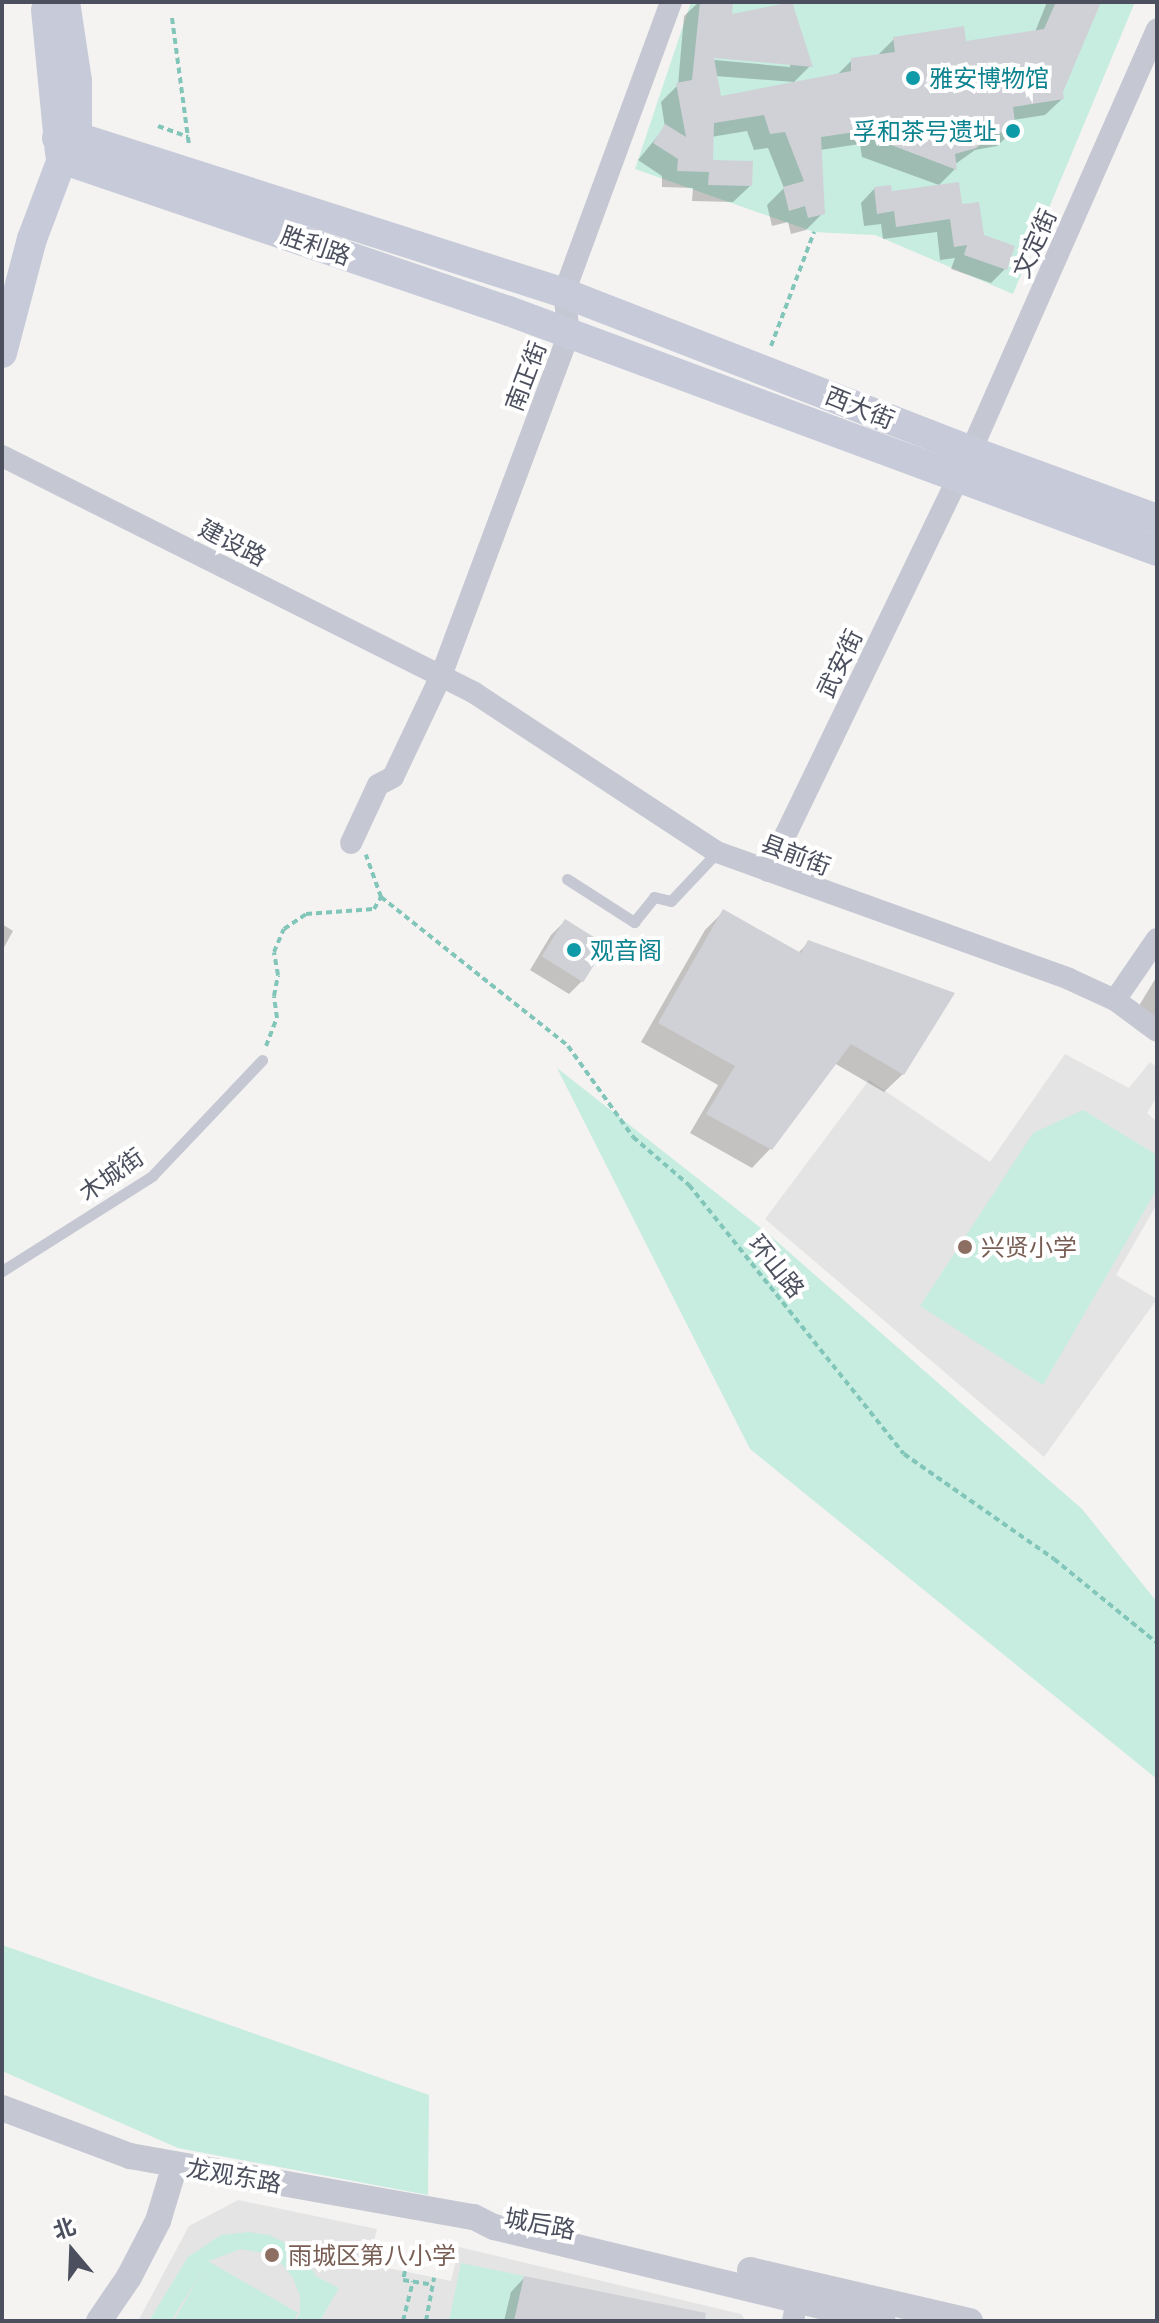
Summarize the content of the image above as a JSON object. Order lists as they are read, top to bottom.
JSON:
{
  "streets": {
    "main road": ["胜利路", "西大街"],
    "street": [
      "文定街",
      "南正街",
      "建设路",
      "武安街",
      "县前街",
      "龙观东路",
      "城后路"
    ],
    "lane": ["木城街"],
    "path": ["环山路"]
  },
  "crossings": [
    ["文定街", "西大街"],
    ["文定街", "武安街"],
    ["胜利路", "南正街"],
    ["胜利路", "西大街"],
    ["南正街", "西大街"],
    ["南正街", "建设路"],
    ["南正街", "县前街"],
    ["西大街", "武安街"],
    ["建设路", "县前街"],
    ["武安街", "县前街"],
    ["龙观东路", "城后路"]
  ],
  "places": [
    "雅安博物馆",
    "孚和茶号遗址",
    "观音阁",
    "兴贤小学",
    "雨城区第八小学"
  ],
  "north": "top"
}
